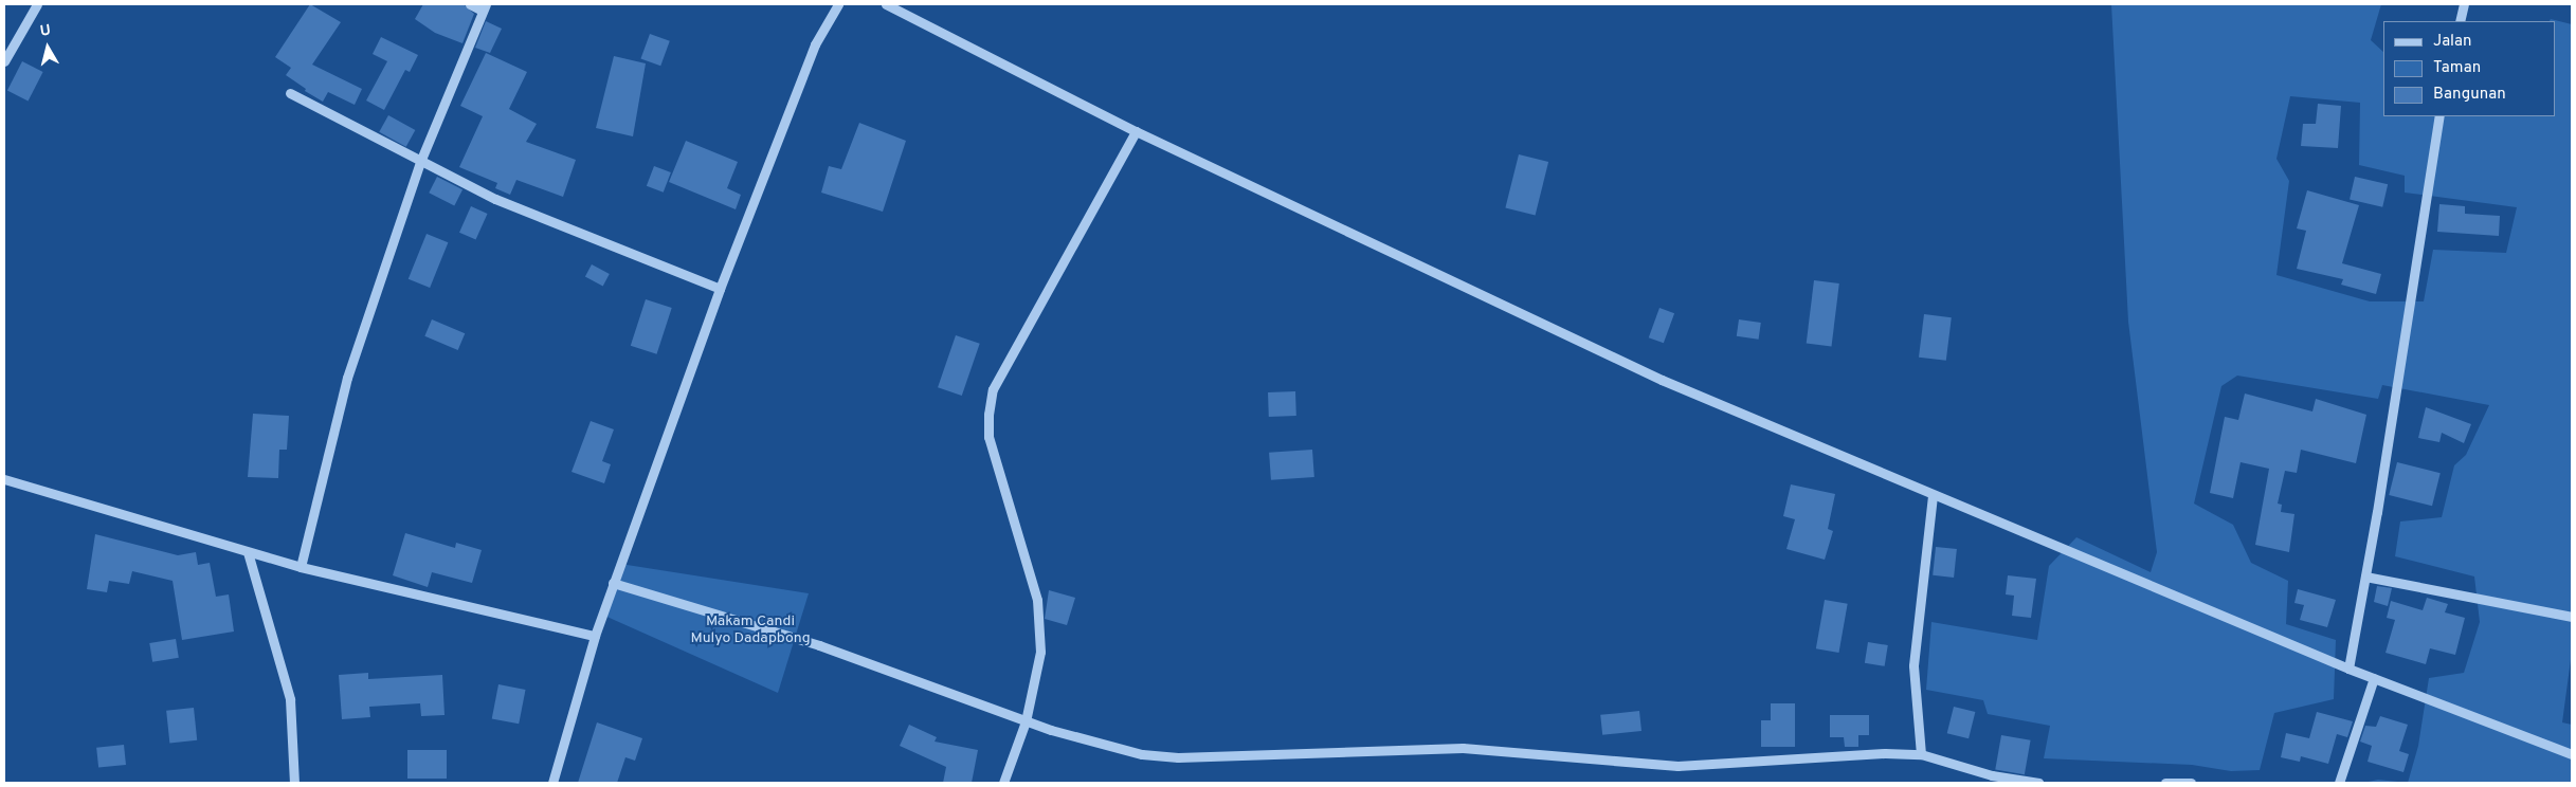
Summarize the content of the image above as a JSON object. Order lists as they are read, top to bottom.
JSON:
{
  "parks": ["Makam Candi Mulyo Dadapbong"],
  "legend": ["Jalan", "Taman", "Bangunan"],
  "north": "top"
}
